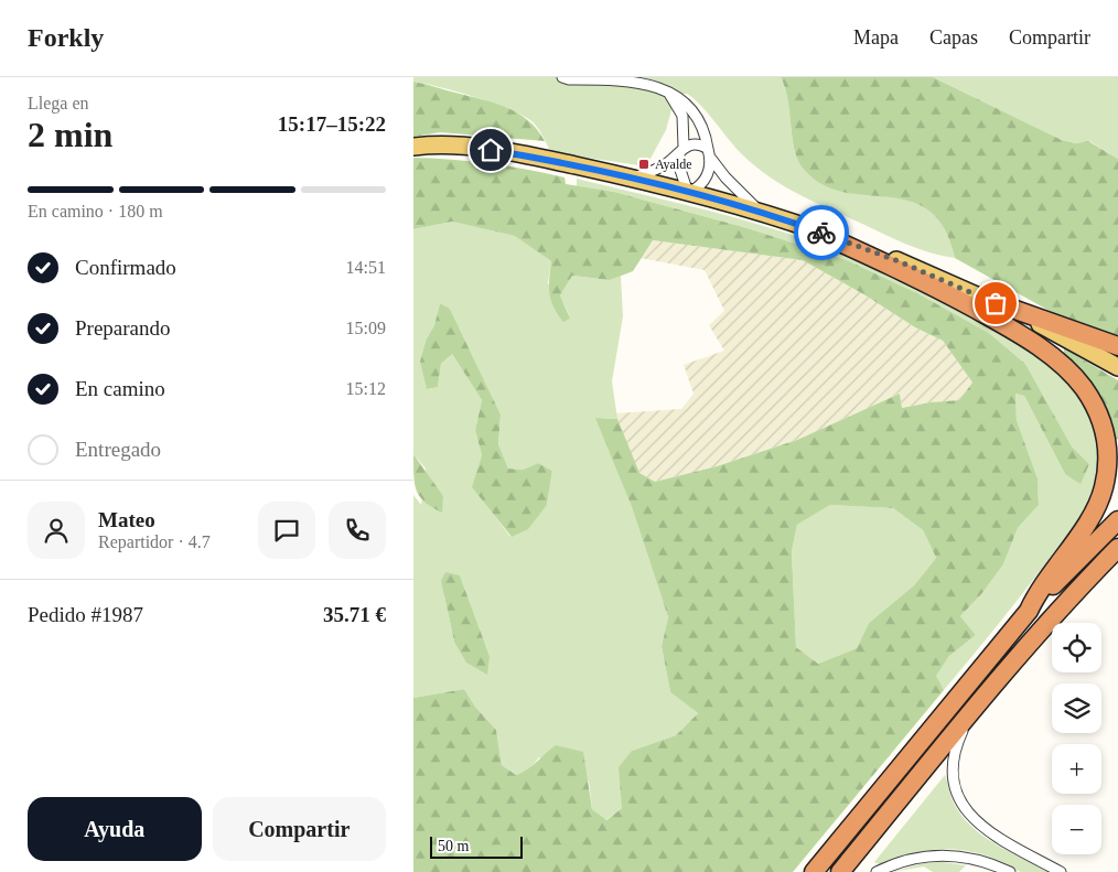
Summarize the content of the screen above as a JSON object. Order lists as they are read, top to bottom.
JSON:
{
  "places": {
    "transit": ["Ayalde"]
  },
  "scale_bar": "50 m",
  "page": {
    "header": "Forkly",
    "nav": ["Mapa", "Capas", "Compartir"],
    "heading": ["2 min", "Llega en", "15:17–15:22"],
    "panel": [
      "Mateo",
      "Repartidor · 4.7",
      "Pedido #1987",
      "35.71 €"
    ],
    "bar": "En camino · 180 m",
    "list": [
      ["Confirmado", "14:51"],
      ["Preparando", "15:09"],
      ["En camino", "15:12"],
      "Entregado"
    ],
    "map_buttons": ["+", "−"],
    "buttons": ["Ayuda", "Compartir"],
    "scale": "50 m"
  }
}
